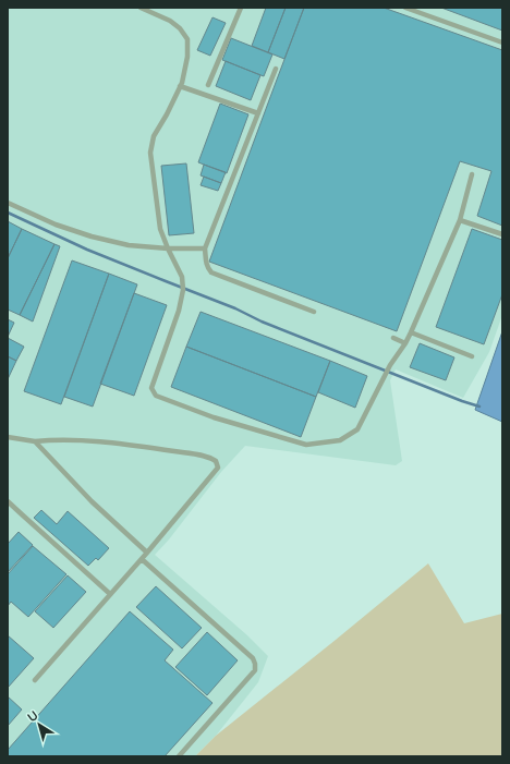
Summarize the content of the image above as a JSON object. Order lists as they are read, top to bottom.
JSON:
{
  "north": "top left"
}
